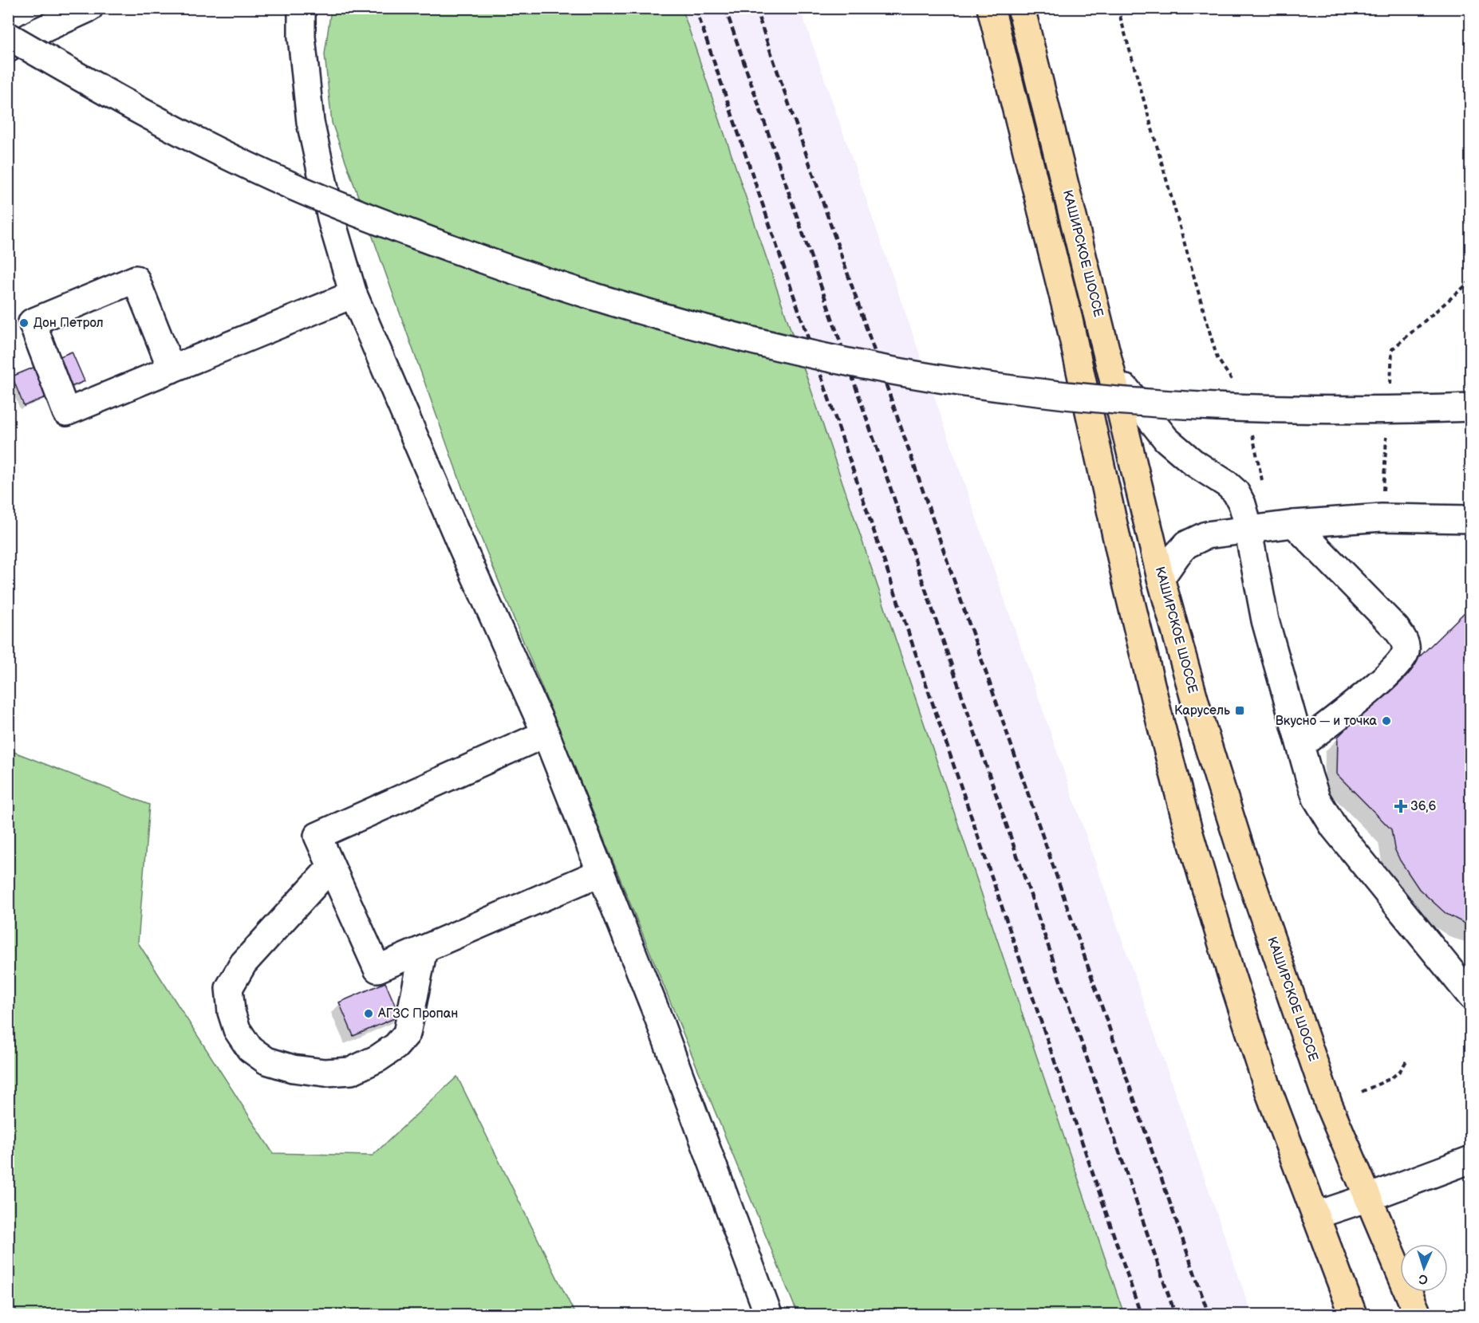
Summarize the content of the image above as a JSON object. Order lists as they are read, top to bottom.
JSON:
{
  "streets": {
    "main road": ["КАШИРСКОЕ ШОССЕ"]
  },
  "places": {
    "other": ["Дон Петрол", "Вкусно — и точка", "АГЗС Пропан"],
    "transit": ["Карусель"],
    "health": ["36,6"]
  },
  "north": "bottom"
}
